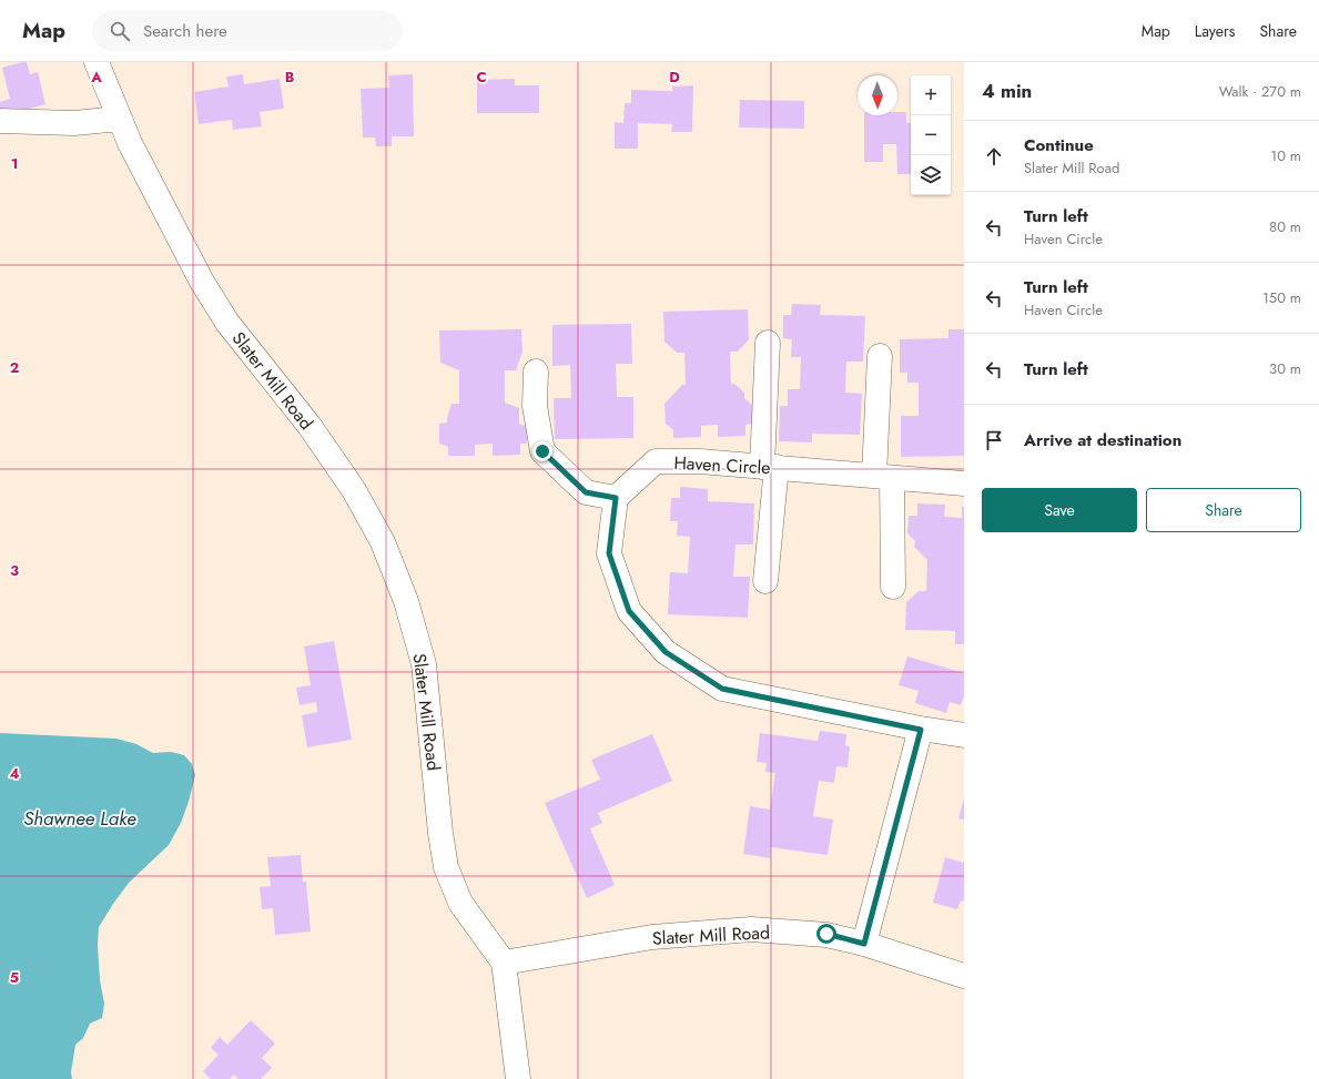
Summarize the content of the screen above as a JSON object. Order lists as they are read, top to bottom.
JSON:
{
  "streets": {
    "street": ["Slater Mill Road", "Haven Circle"]
  },
  "water": ["Shawnee Lake"],
  "north": "bottom",
  "page": {
    "header": "Map",
    "search": "Search here",
    "nav": ["Map", "Layers", "Share"],
    "heading": ["4 min", "Walk · 270 m"],
    "map_buttons": ["+", "−"],
    "list": [
      ["Continue", "Slater Mill Road", "10 m"],
      ["Turn left", "Haven Circle", "80 m"],
      ["Turn left", "Haven Circle", "150 m"],
      ["Turn left", "30 m"],
      "Arrive at destination"
    ],
    "buttons": ["Save", "Share"]
  },
  "grid": {
    "columns": [
      "A",
      "B",
      "C",
      "D"
    ],
    "rows": [
      "1",
      "2",
      "3",
      "4",
      "5"
    ]
  }
}
